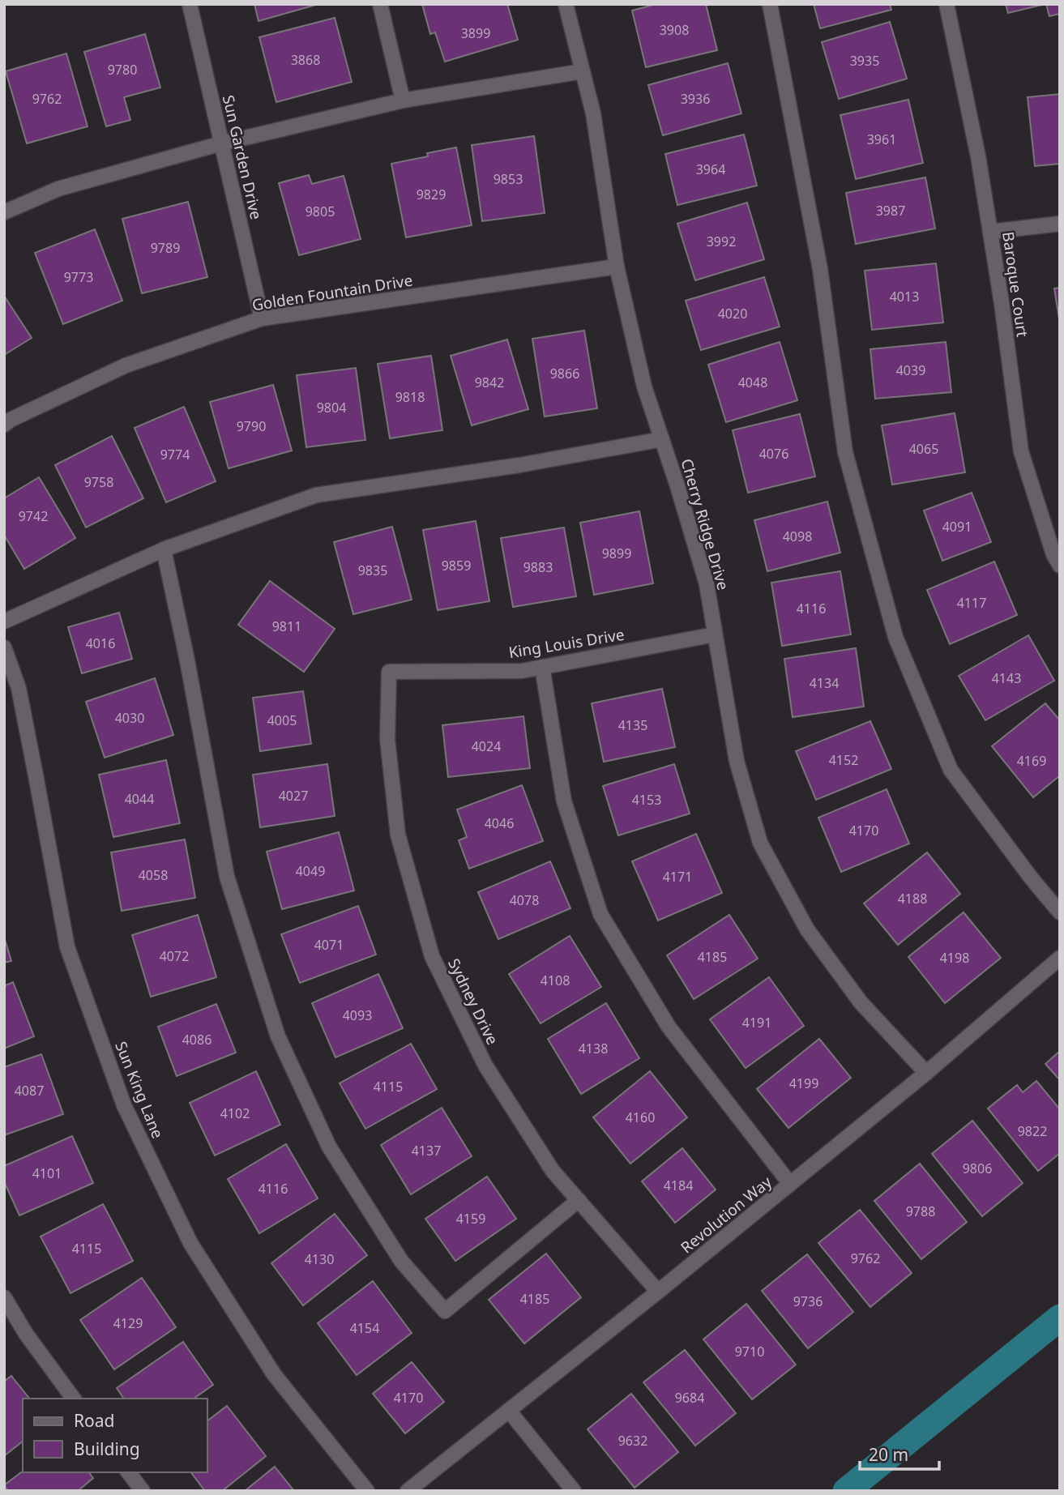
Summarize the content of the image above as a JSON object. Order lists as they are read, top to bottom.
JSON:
{
  "streets": {
    "street": [
      "Sun Garden Drive",
      "Baroque Court",
      "Golden Fountain Drive",
      "Cherry Ridge Drive",
      "King Louis Drive",
      "Sydney Drive",
      "Sun King Lane",
      "Revolution Way"
    ]
  },
  "crossings": [
    ["Sun Garden Drive", "Golden Fountain Drive"],
    ["Golden Fountain Drive", "Cherry Ridge Drive"],
    ["Cherry Ridge Drive", "King Louis Drive"],
    ["Cherry Ridge Drive", "Revolution Way"],
    ["King Louis Drive", "Sydney Drive"],
    ["Sydney Drive", "Revolution Way"]
  ],
  "house_numbers": [
    "3908",
    "3899",
    "3868",
    "3935",
    "9780",
    "9762",
    "3936",
    "3961",
    "3964",
    "9853",
    "9829",
    "3987",
    "9805",
    "3992",
    "9789",
    "9773",
    "4013",
    "4020",
    "4039",
    "9866",
    "9842",
    "4048",
    "9818",
    "9804",
    "9790",
    "4065",
    "4076",
    "9774",
    "9758",
    "9742",
    "4091",
    "4098",
    "9899",
    "9859",
    "9883",
    "9835",
    "4117",
    "4116",
    "9811",
    "4016",
    "4143",
    "4134",
    "4030",
    "4005",
    "4135",
    "4024",
    "4152",
    "4169",
    "4027",
    "4044",
    "4153",
    "4046",
    "4170",
    "4049",
    "4058",
    "4171",
    "4188",
    "4078",
    "4071",
    "4072",
    "4185",
    "4198",
    "4108",
    "4093",
    "4191",
    "4086",
    "4138",
    "4199",
    "4115",
    "4087",
    "4102",
    "4160",
    "9822",
    "4137",
    "9806",
    "4101",
    "4184",
    "4116",
    "9788",
    "4159",
    "4115",
    "9762",
    "4130",
    "4185",
    "9736",
    "4129",
    "4154",
    "9710",
    "4170",
    "9684",
    "9632"
  ],
  "legend": ["Road", "Building"],
  "scale_bar": "20 m"
}
